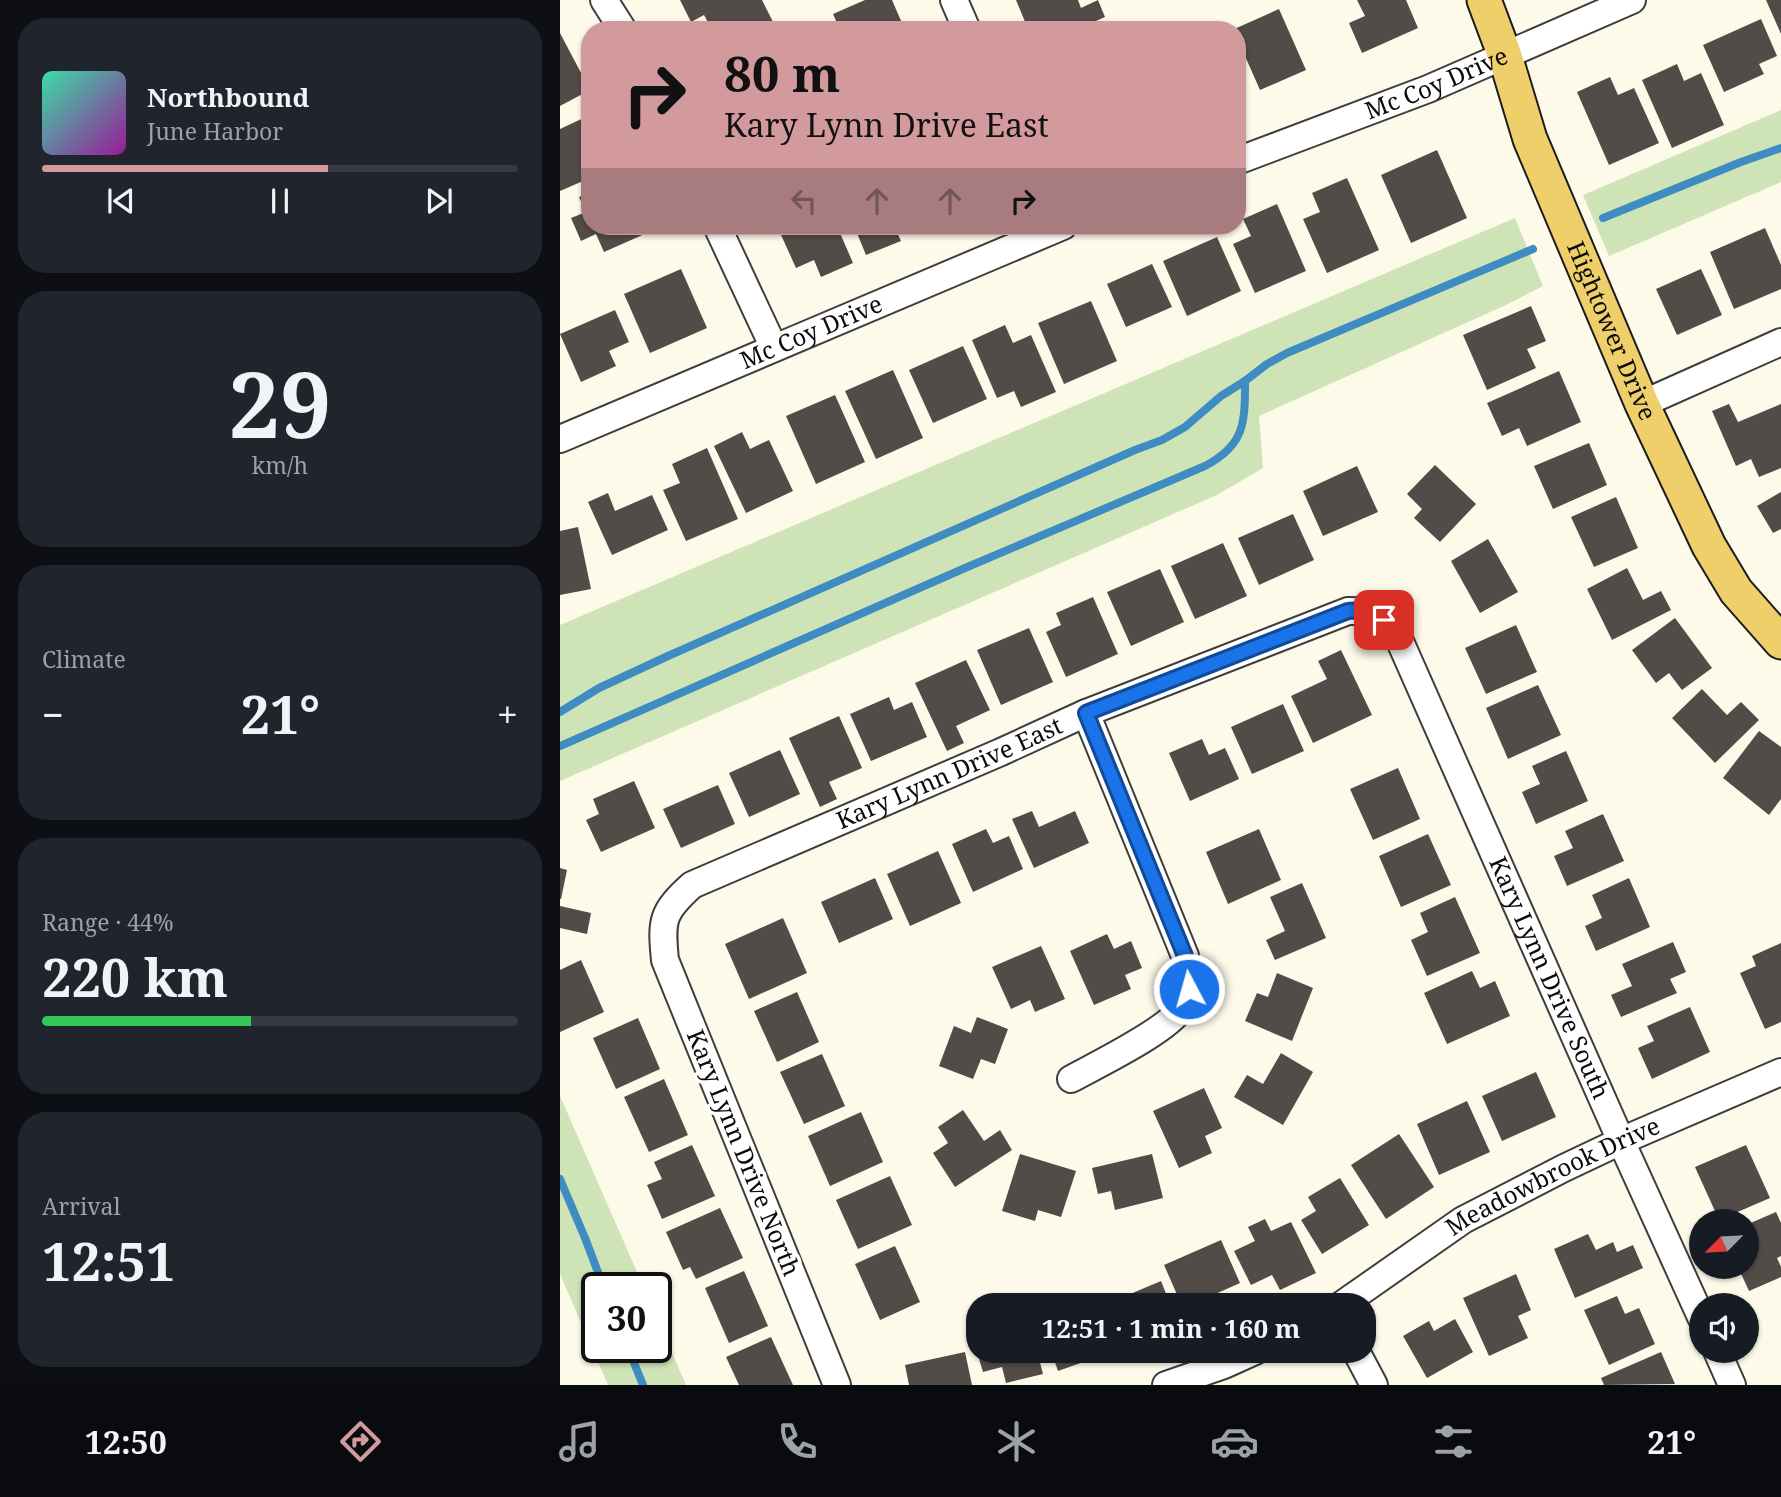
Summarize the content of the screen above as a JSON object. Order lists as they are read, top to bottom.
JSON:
{
  "streets": {
    "main road": ["Hightower Drive"],
    "street": [
      "Mc Coy Drive",
      "Kary Lynn Drive East",
      "Kary Lynn Drive South",
      "Kary Lynn Drive North",
      "Meadowbrook Drive"
    ]
  },
  "crossings": [
    ["Mc Coy Drive", "Hightower Drive"],
    ["Kary Lynn Drive East", "Kary Lynn Drive South"],
    ["Kary Lynn Drive East", "Kary Lynn Drive North"],
    ["Kary Lynn Drive South", "Meadowbrook Drive"]
  ],
  "north": "bottom left",
  "page": {
    "turn": ["80 m", "Kary Lynn Drive East"],
    "song": ["Northbound", "June Harbor"],
    "tile": [
      ["29", "km/h"],
      "Climate",
      ["Range · 44%", "220 km"],
      ["Arrival", "12:51"]
    ],
    "heat": ["−", "21°", "+"],
    "limit": "30",
    "trip": "12:51 · 1 min · 160 m",
    "tabs": ["12:50", "21°"]
  }
}
